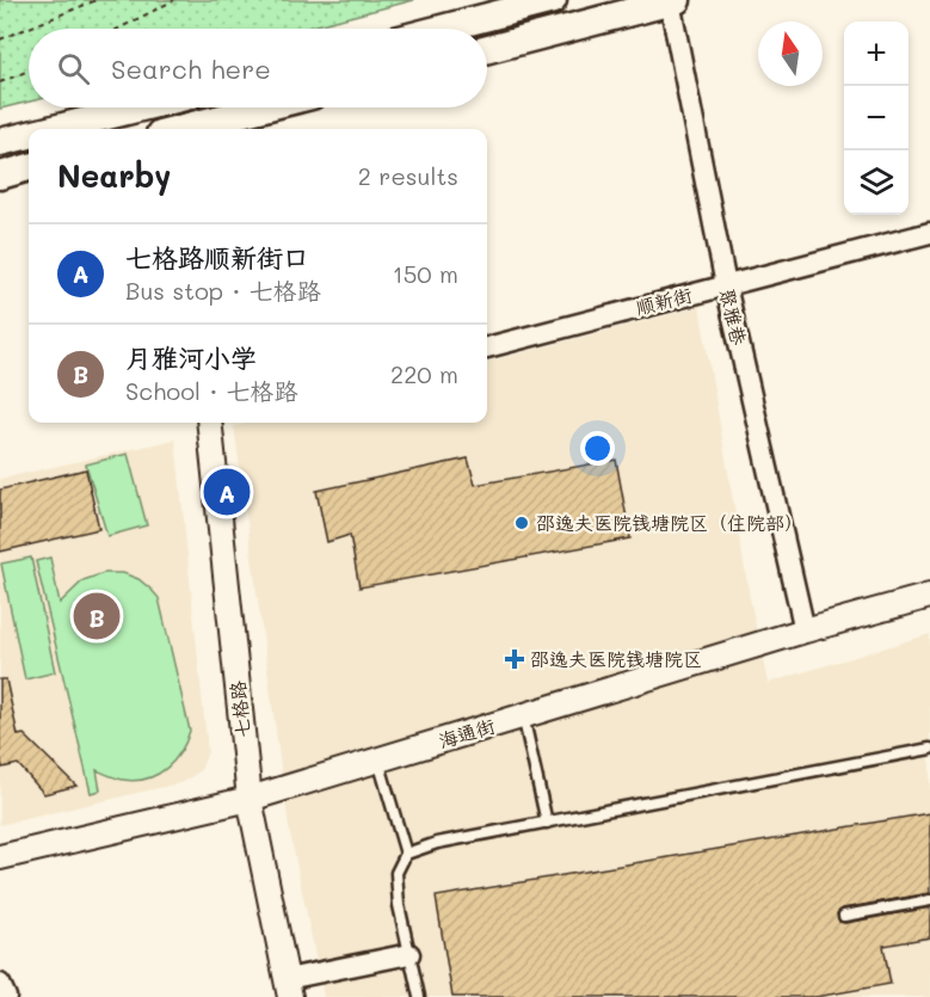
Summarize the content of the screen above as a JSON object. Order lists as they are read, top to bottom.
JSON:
{
  "streets": {
    "street": [
      "顺新街",
      "聚雅巷",
      "七格路",
      "海通街"
    ]
  },
  "crossings": [
    ["顺新街", "聚雅巷"],
    ["聚雅巷", "海通街"],
    ["七格路", "海通街"]
  ],
  "places": {
    "other": ["邵逸夫医院钱塘院区（住院部）"],
    "health": ["邵逸夫医院钱塘院区"]
  },
  "north": "top",
  "page": {
    "map_buttons": ["+", "−"],
    "search": "Search here",
    "heading": ["Nearby", "2 results"],
    "list": [
      {
        "mark": "A",
        "name": "七格路顺新街口",
        "note": "Bus stop · 七格路",
        "value": "150 m"
      },
      {
        "mark": "B",
        "name": "月雅河小学",
        "note": "School · 七格路",
        "value": "220 m"
      }
    ],
    "pins": ["A", "B"]
  }
}
